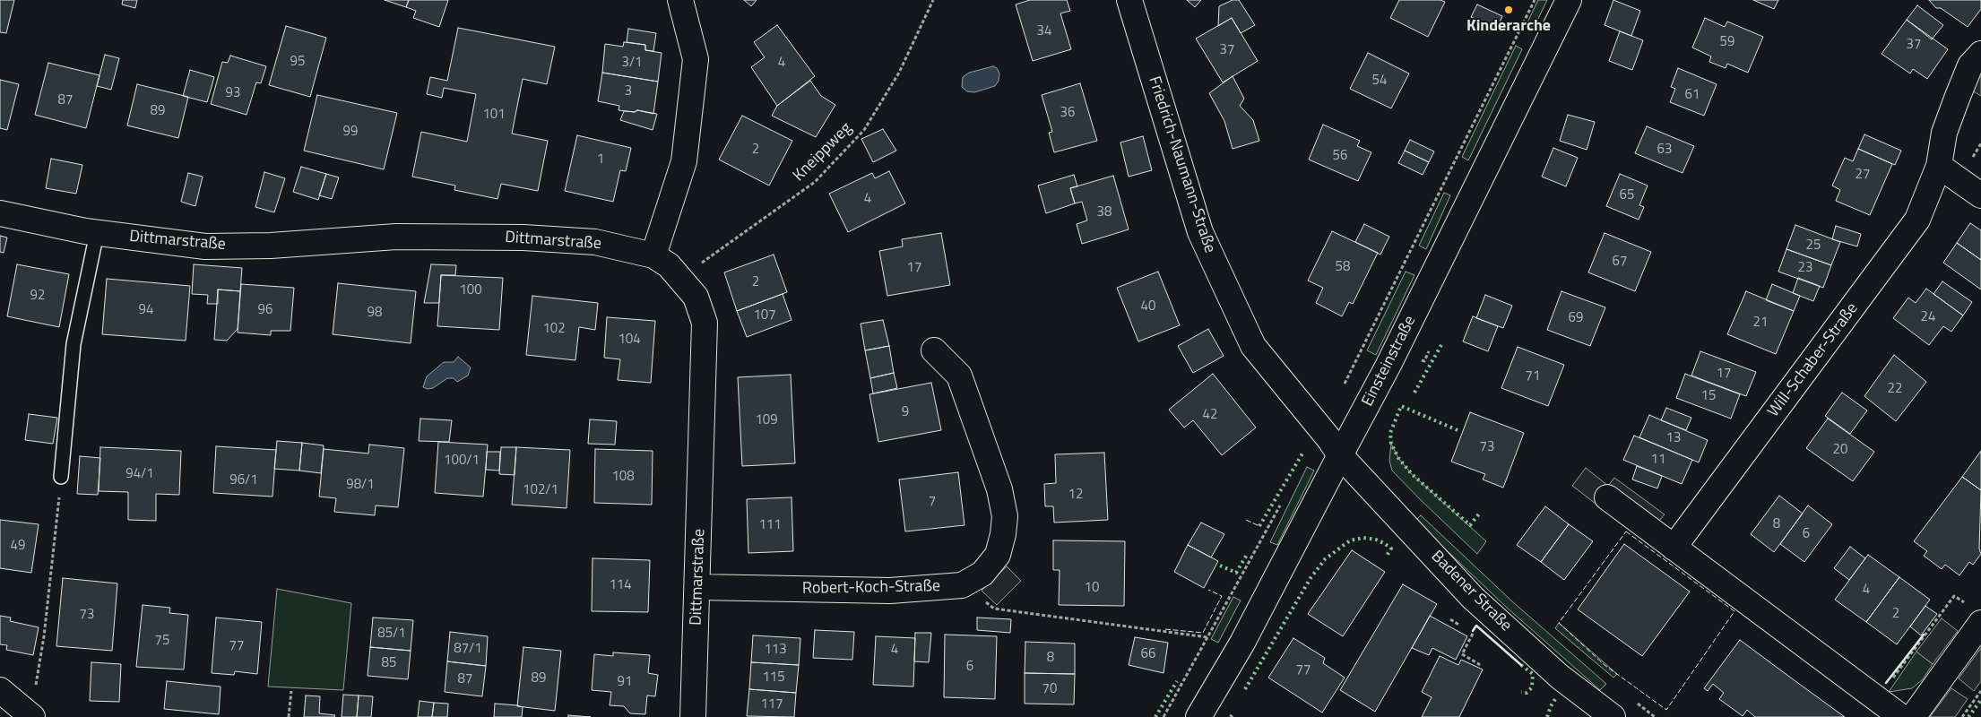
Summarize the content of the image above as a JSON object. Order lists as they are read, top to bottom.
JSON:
{
  "streets": {
    "street": [
      "Friedrich-Naumann-Straße",
      "Dittmarstraße",
      "Will-Schaber-Straße",
      "Einsteinstraße",
      "Robert-Koch-Straße",
      "Badener Straße"
    ],
    "path": ["Kneippweg"]
  },
  "crossings": [
    ["Kneippweg", "Dittmarstraße"],
    ["Friedrich-Naumann-Straße", "Einsteinstraße"],
    ["Friedrich-Naumann-Straße", "Badener Straße"],
    ["Dittmarstraße", "Robert-Koch-Straße"],
    ["Einsteinstraße", "Badener Straße"]
  ],
  "places": ["Kinderarche"],
  "house_numbers": [
    "34",
    "59",
    "37",
    "37",
    "95",
    "3/1",
    "4",
    "54",
    "3",
    "93",
    "61",
    "87",
    "89",
    "36",
    "101",
    "99",
    "2",
    "63",
    "56",
    "1",
    "27",
    "65",
    "4",
    "38",
    "25",
    "67",
    "58",
    "17",
    "23",
    "2",
    "100",
    "92",
    "40",
    "94",
    "96",
    "98",
    "107",
    "24",
    "69",
    "21",
    "102",
    "104",
    "17",
    "71",
    "22",
    "15",
    "9",
    "42",
    "109",
    "13",
    "73",
    "20",
    "11",
    "100/1",
    "94/1",
    "108",
    "96/1",
    "98/1",
    "102/1",
    "12",
    "7",
    "8",
    "111",
    "6",
    "49",
    "114",
    "10",
    "4",
    "2",
    "73",
    "85/1",
    "75",
    "77",
    "87/1",
    "113",
    "4",
    "66",
    "8",
    "85",
    "6",
    "77",
    "115",
    "89",
    "87",
    "91",
    "70",
    "117"
  ]
}
